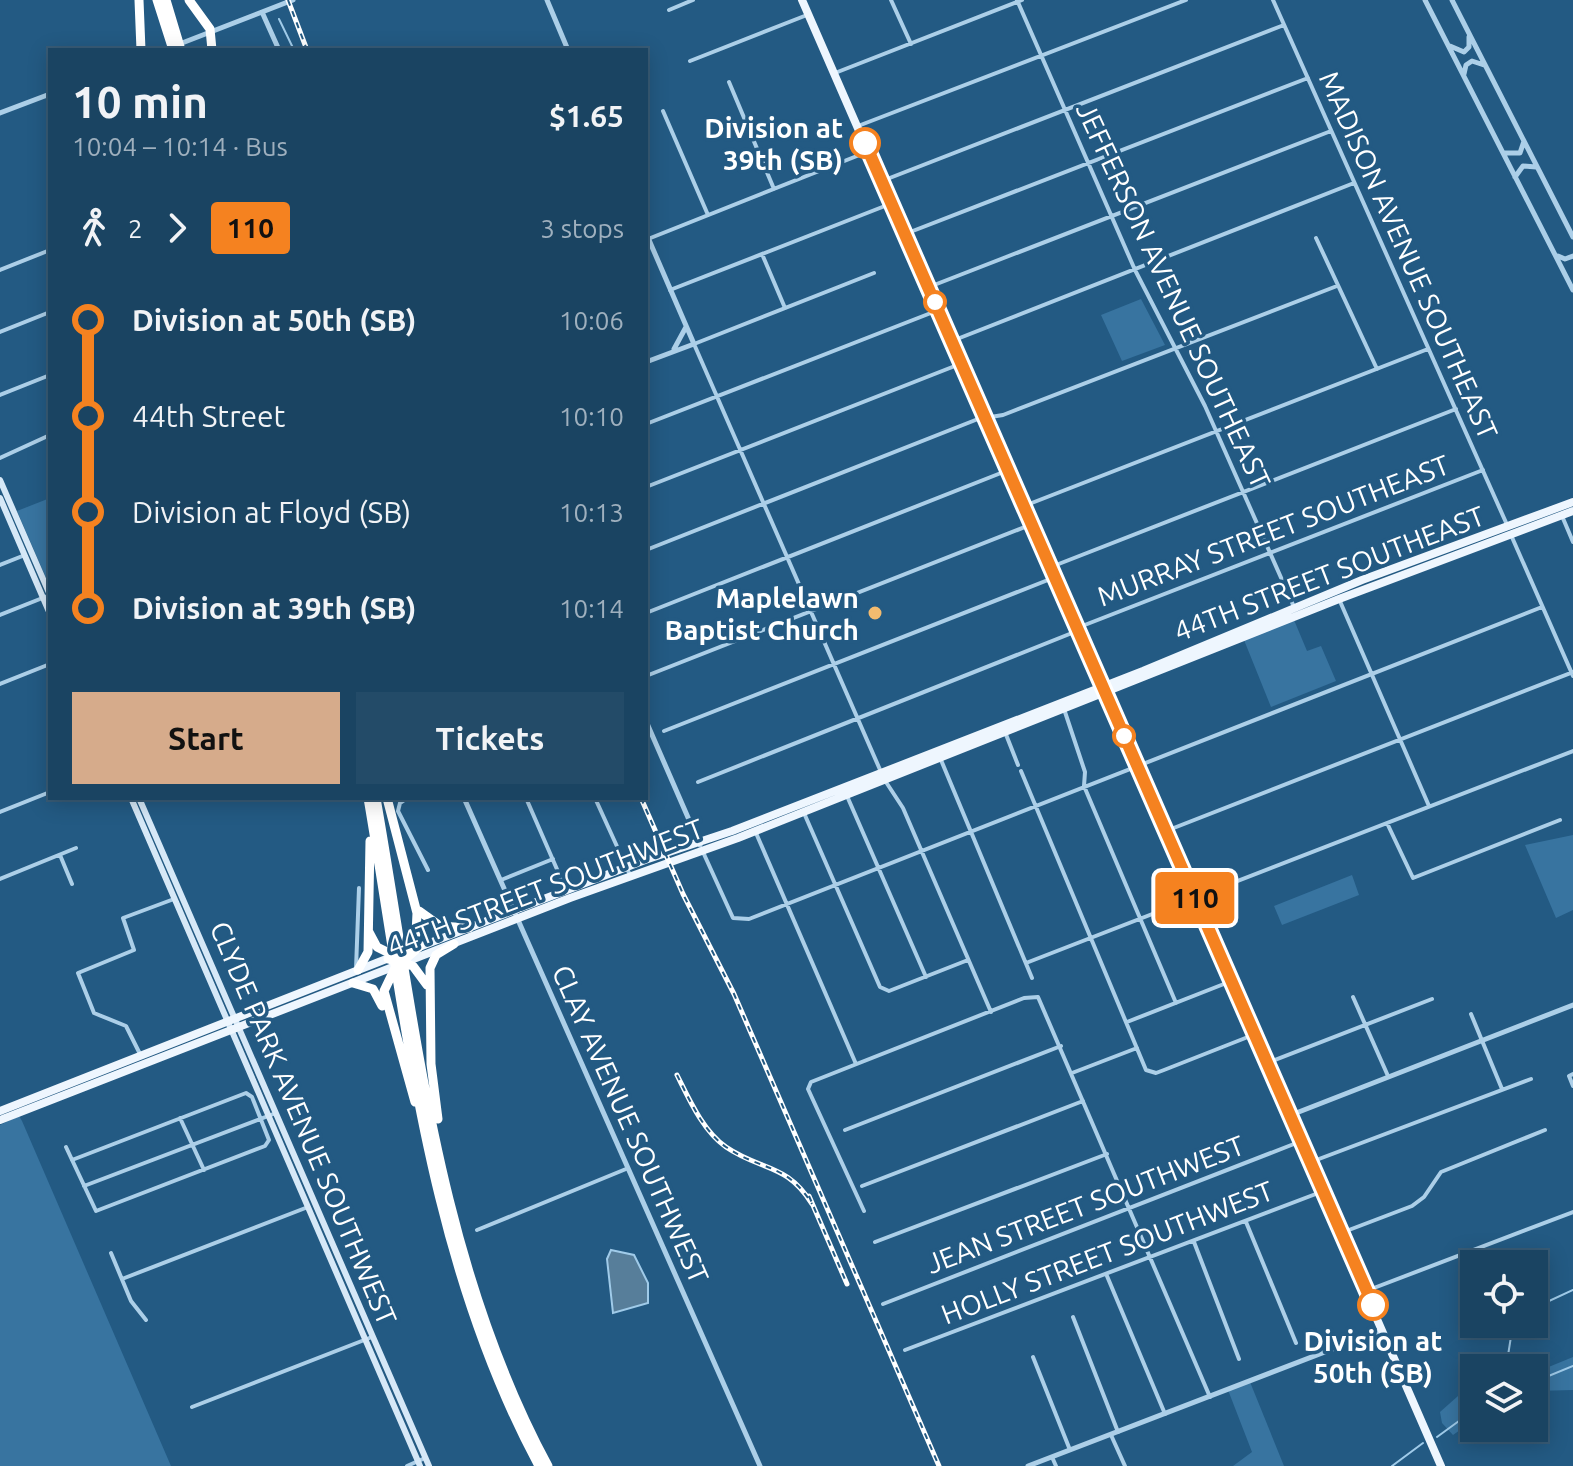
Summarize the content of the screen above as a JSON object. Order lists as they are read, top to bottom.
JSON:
{
  "streets": {
    "main road": ["44TH STREET SOUTHEAST", "44TH STREET SOUTHWEST", "CLYDE PARK AVENUE SOUTHWEST"],
    "street": [
      "MADISON AVENUE SOUTHEAST",
      "JEFFERSON AVENUE SOUTHEAST",
      "MURRAY STREET SOUTHEAST",
      "CLAY AVENUE SOUTHWEST",
      "JEAN STREET SOUTHWEST",
      "HOLLY STREET SOUTHWEST"
    ]
  },
  "crossings": [
    ["MADISON AVENUE SOUTHEAST", "MURRAY STREET SOUTHEAST"],
    ["MADISON AVENUE SOUTHEAST", "44TH STREET SOUTHEAST"],
    ["JEFFERSON AVENUE SOUTHEAST", "MURRAY STREET SOUTHEAST"],
    ["JEFFERSON AVENUE SOUTHEAST", "44TH STREET SOUTHEAST"],
    ["44TH STREET SOUTHEAST", "44TH STREET SOUTHWEST"],
    ["44TH STREET SOUTHWEST", "CLYDE PARK AVENUE SOUTHWEST"],
    ["44TH STREET SOUTHWEST", "CLAY AVENUE SOUTHWEST"]
  ],
  "places": ["Division at 39th (SB)", "Maplelawn Baptist Church", "Division at 50th (SB)"],
  "lines": ["bus line 110"],
  "page": {
    "on_map": "110",
    "heading": ["10 min", "10:04 – 10:14 · Bus", "$1.65"],
    "legs": ["2", "110", "3 stops"],
    "list": [
      {
        "name": "Division at 50th (SB)",
        "value": "10:06"
      },
      {
        "name": "44th Street",
        "value": "10:10"
      },
      {
        "name": "Division at Floyd (SB)",
        "value": "10:13"
      },
      {
        "name": "Division at 39th (SB)",
        "value": "10:14"
      }
    ],
    "buttons": ["Start", "Tickets"]
  }
}
